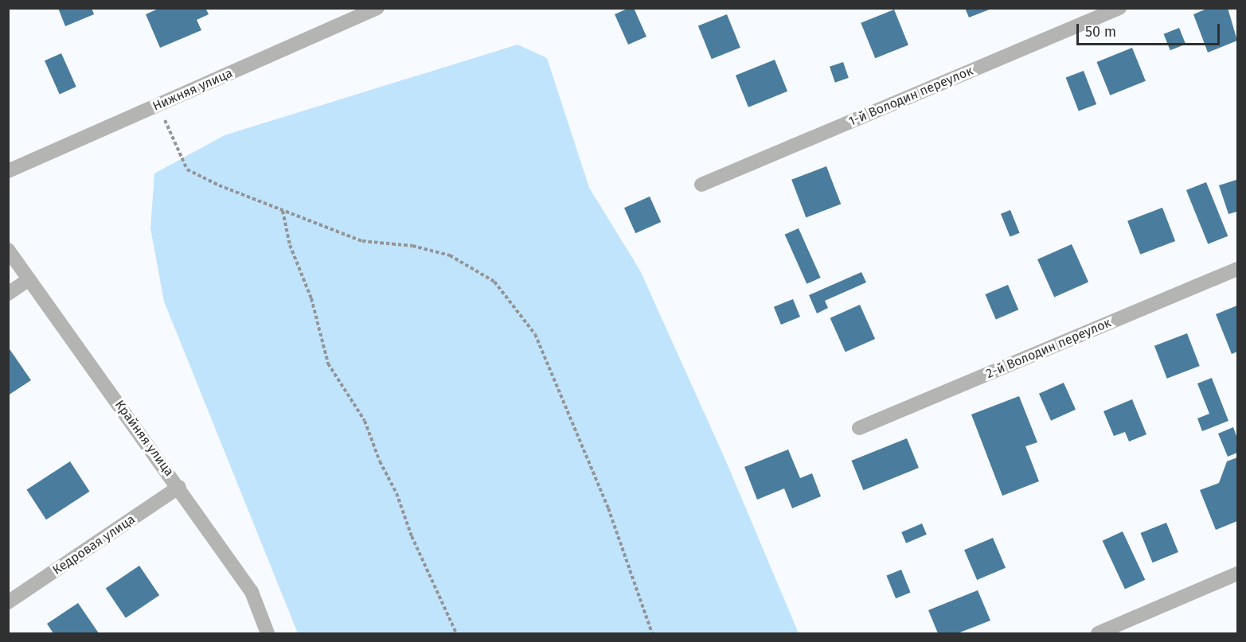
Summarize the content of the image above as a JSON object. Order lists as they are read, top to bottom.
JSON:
{
  "streets": {
    "street": [
      "Нижняя улица",
      "1-й Володин переулок",
      "2-й Володин переулок",
      "Крайняя улица",
      "Кедровая улица"
    ]
  },
  "crossings": [
    ["Крайняя улица", "Кедровая улица"]
  ],
  "scale_bar": "50 m"
}
